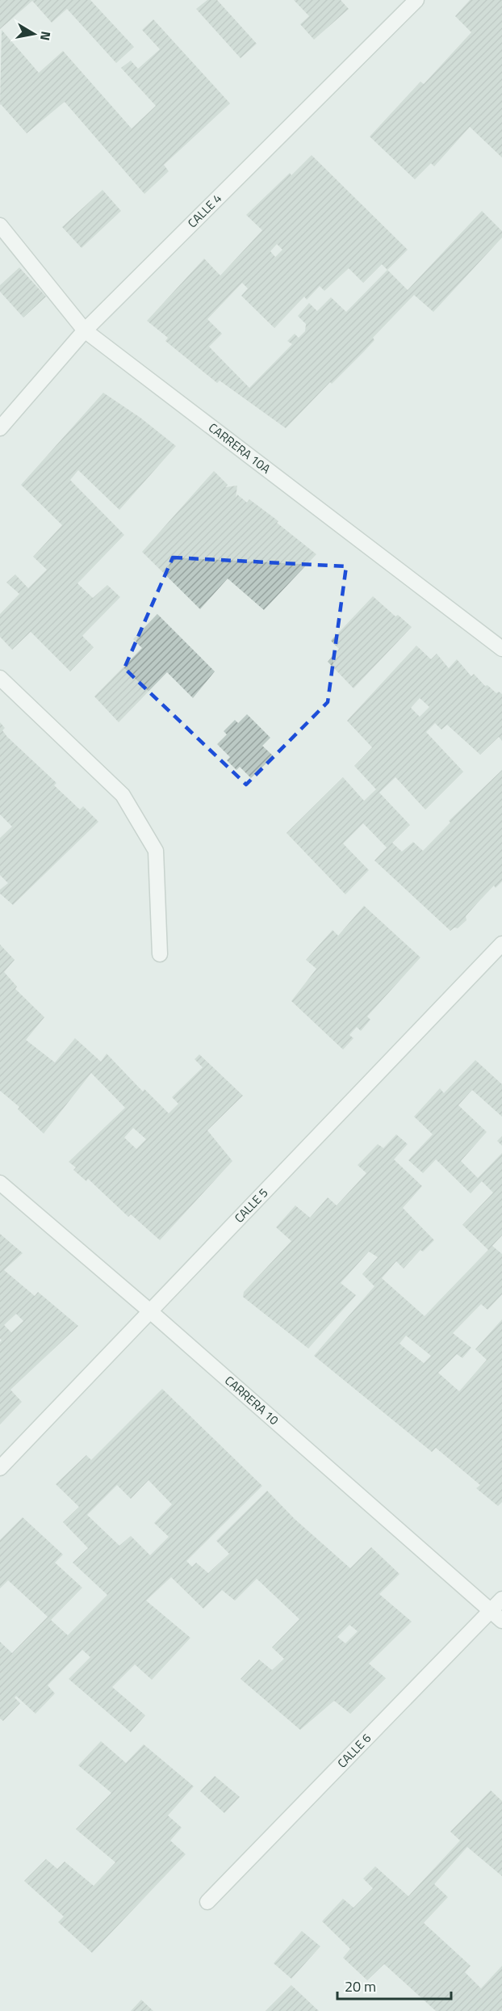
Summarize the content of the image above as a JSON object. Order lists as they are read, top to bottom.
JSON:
{
  "streets": {
    "street": [
      "CALLE 4",
      "CARRERA 10A",
      "CALLE 5",
      "CARRERA 10",
      "CALLE 6"
    ]
  },
  "crossings": [
    ["CALLE 4", "CARRERA 10A"],
    ["CALLE 5", "CARRERA 10"],
    ["CARRERA 10", "CALLE 6"]
  ],
  "scale_bar": "20 m",
  "north": "right"
}
